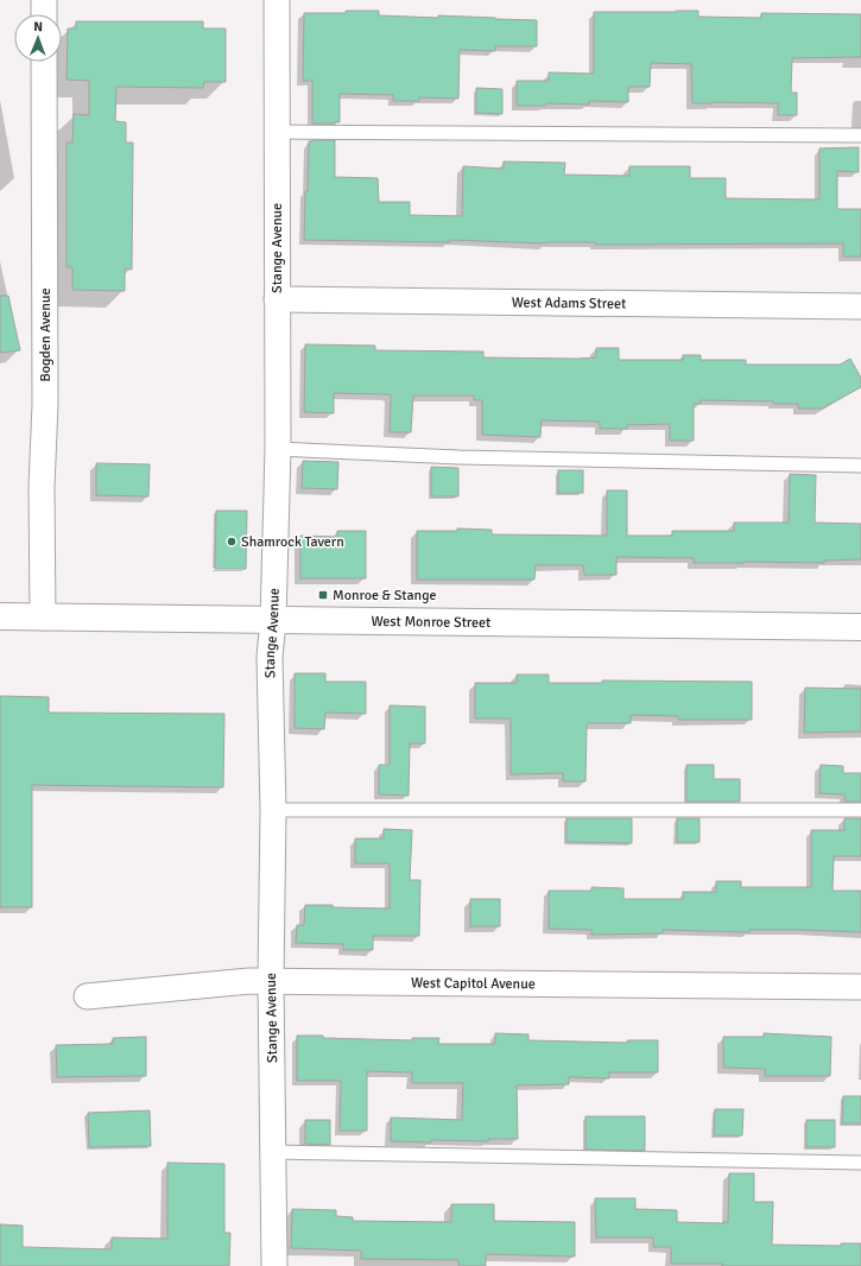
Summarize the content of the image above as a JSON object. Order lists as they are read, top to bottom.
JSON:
{
  "streets": {
    "street": [
      "Stange Avenue",
      "West Adams Street",
      "Bogden Avenue",
      "West Monroe Street",
      "West Capitol Avenue"
    ]
  },
  "crossings": [
    ["Stange Avenue", "West Adams Street"],
    ["Stange Avenue", "West Monroe Street"],
    ["Stange Avenue", "West Capitol Avenue"],
    ["Bogden Avenue", "West Monroe Street"]
  ],
  "places": {
    "other": ["Shamrock Tavern"],
    "transit": ["Monroe & Stange"]
  },
  "north": "top"
}
